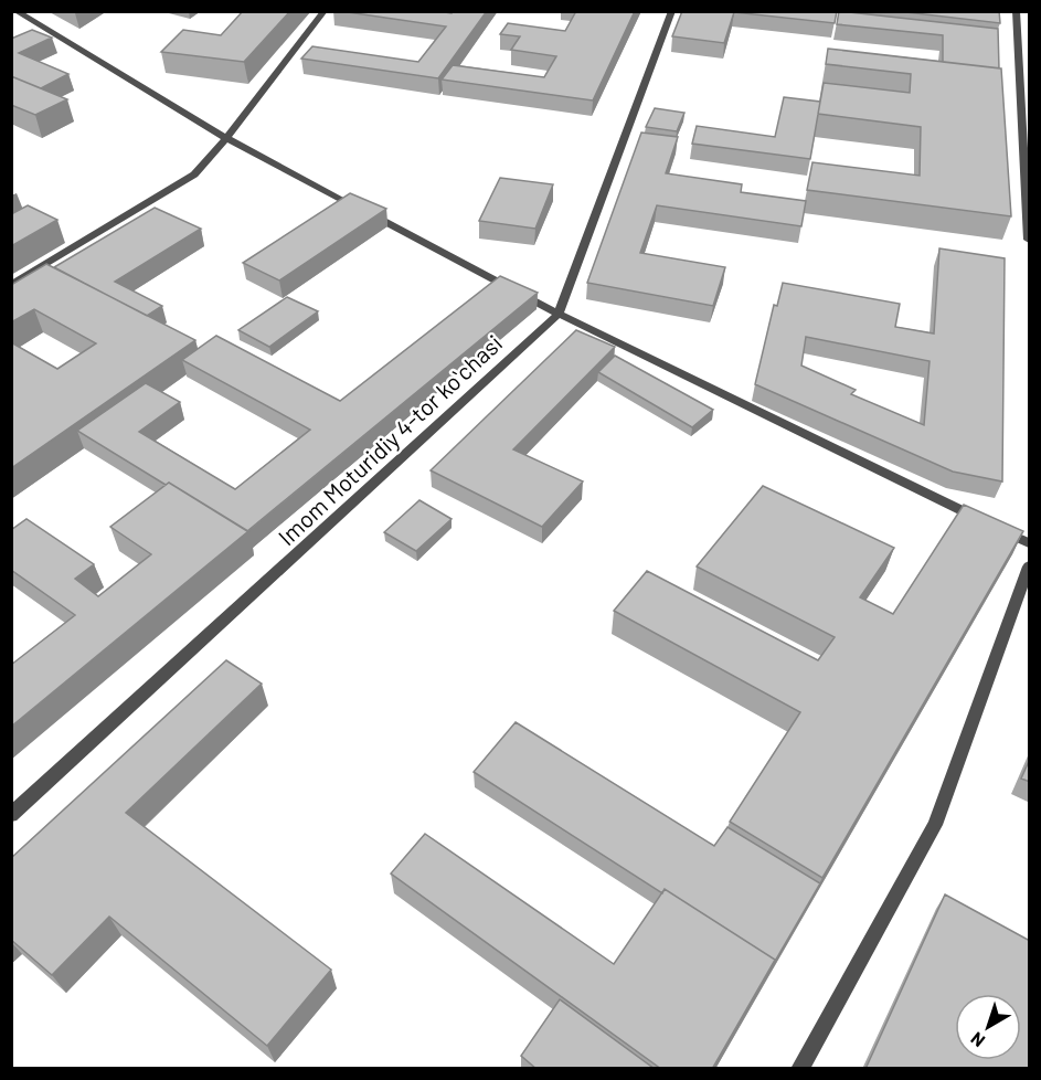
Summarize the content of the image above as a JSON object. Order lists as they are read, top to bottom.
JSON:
{
  "streets": {
    "street": ["Imom Moturidiy 4-tor koʻchasi"]
  },
  "north": "bottom left"
}
